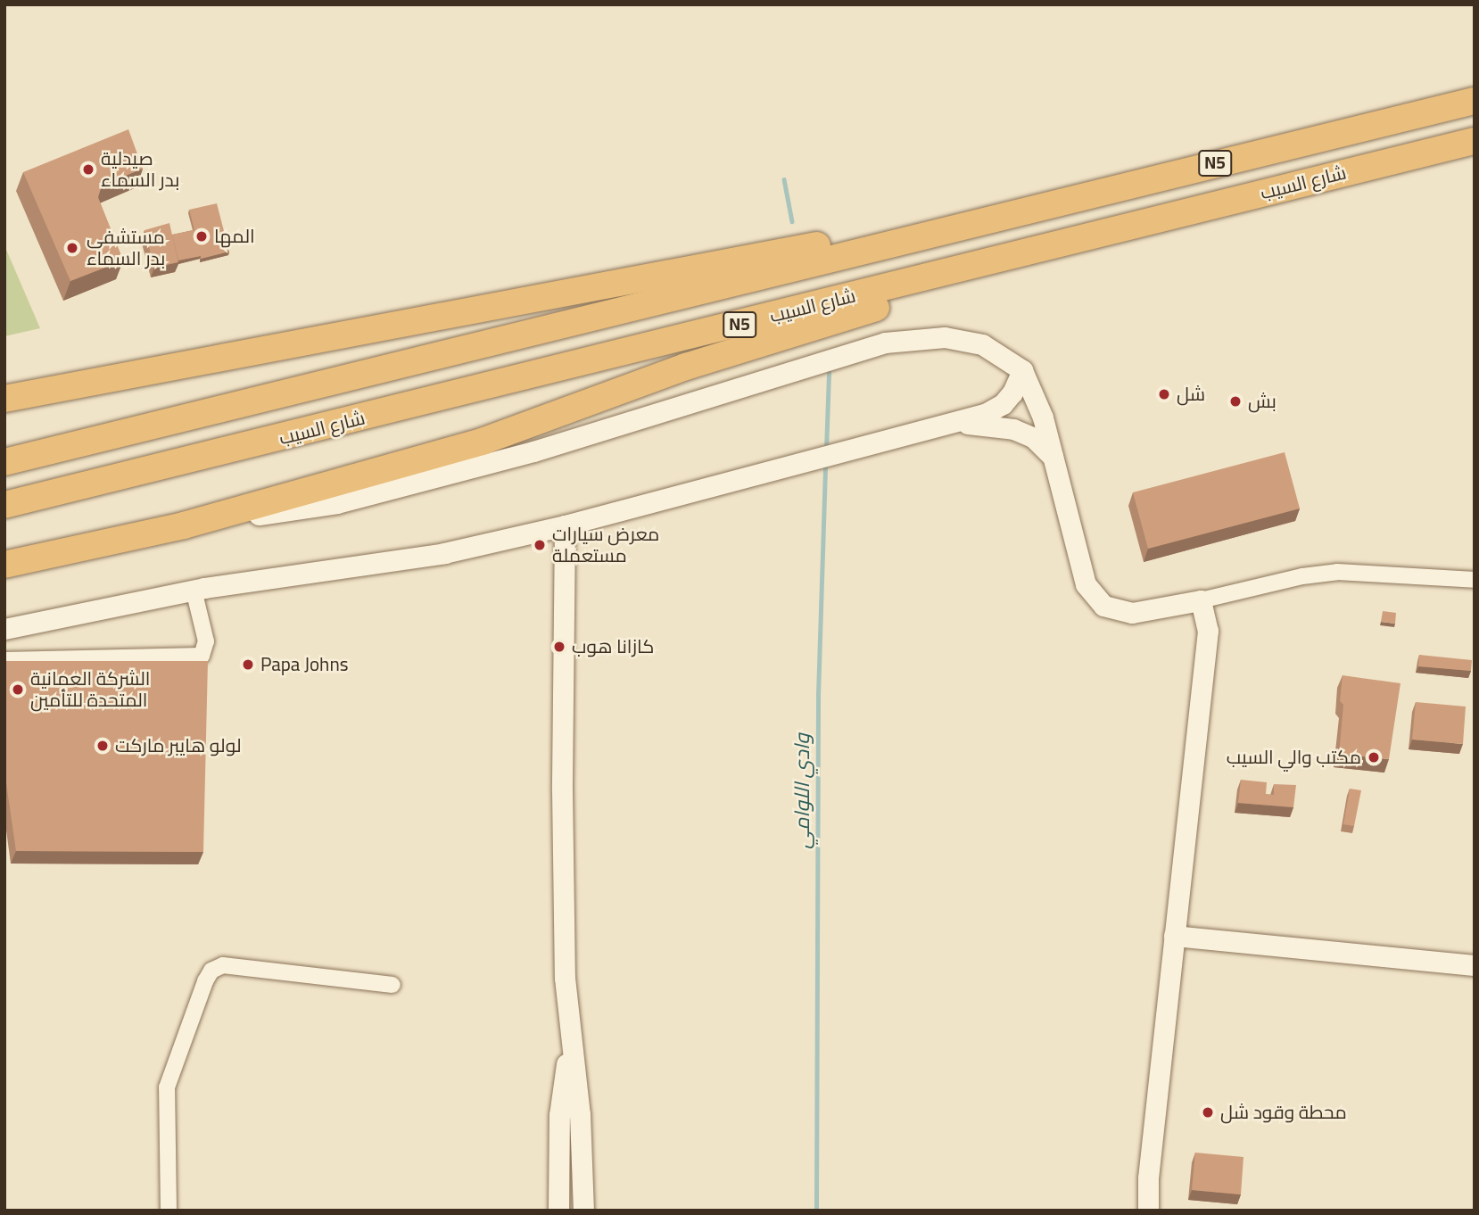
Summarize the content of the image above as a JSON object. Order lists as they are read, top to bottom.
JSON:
{
  "streets": {
    "highway": ["N5", "شارع السيب"]
  },
  "water": ["وادي اللوامي"],
  "places": [
    "صيدلية بدر السماء",
    "المها",
    "مستشفى بدر السماء",
    "شل",
    "بش",
    "معرض سيارات مستعملة",
    "كازانا هوب",
    "Papa Johns",
    "الشركة العمانية المتحدة للتأمين",
    "لولو هايبر ماركت",
    "مكتب والي السيب",
    "محطة وقود شل"
  ]
}
